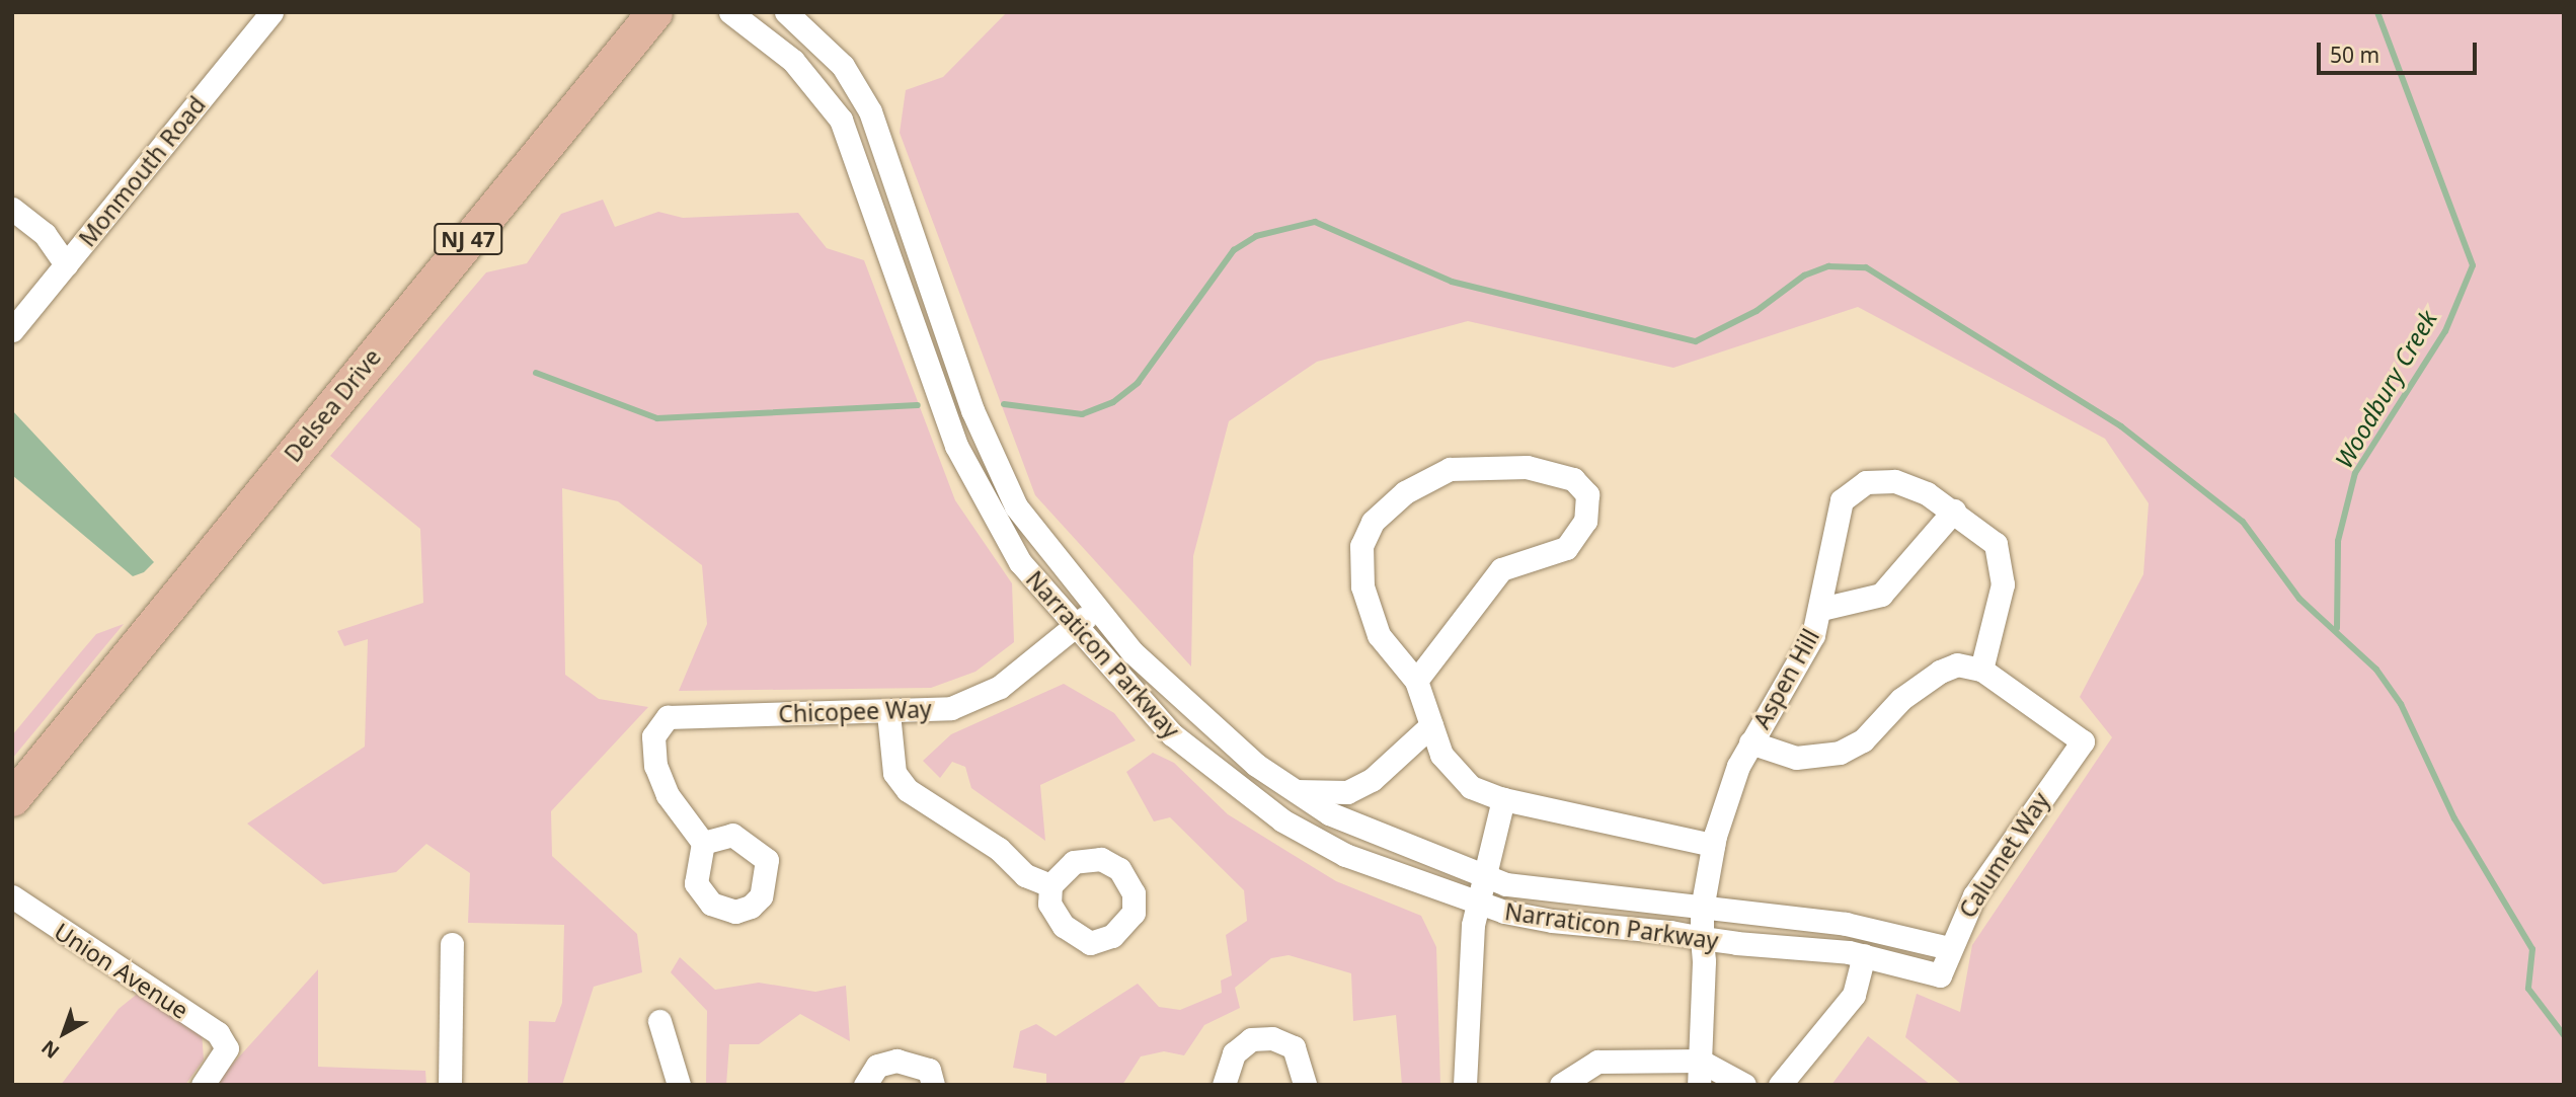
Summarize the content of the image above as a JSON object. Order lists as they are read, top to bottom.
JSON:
{
  "streets": {
    "main road": ["NJ 47", "Delsea Drive"],
    "street": [
      "Monmouth Road",
      "Narraticon Parkway",
      "Aspen Hill",
      "Chicopee Way",
      "Calumet Way",
      "Union Avenue"
    ]
  },
  "crossings": [
    ["Narraticon Parkway", "Aspen Hill"],
    ["Narraticon Parkway", "Chicopee Way"],
    ["Narraticon Parkway", "Calumet Way"],
    ["Aspen Hill", "Calumet Way"]
  ],
  "water": ["Woodbury Creek"],
  "scale_bar": "50 m",
  "north": "bottom left"
}
